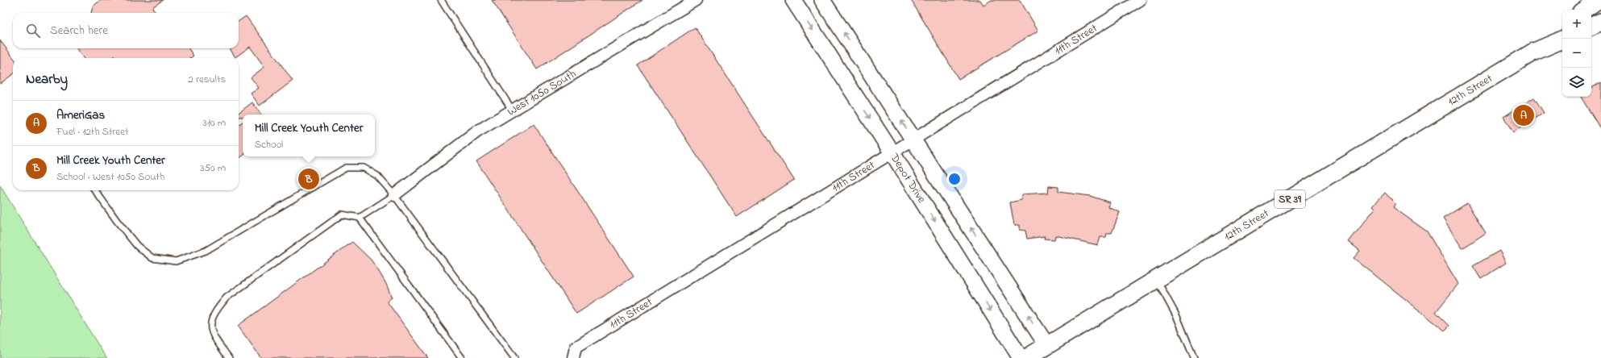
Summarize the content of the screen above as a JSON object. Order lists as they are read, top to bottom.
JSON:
{
  "streets": {
    "main road": ["12th Street", "Depot Drive", "SR 39"],
    "street": ["11th Street", "West 1050 South"]
  },
  "crossings": [
    ["11th Street", "Depot Drive"],
    ["12th Street", "Depot Drive"]
  ],
  "page": {
    "map_buttons": ["+", "−"],
    "search": "Search here",
    "heading": ["Nearby", "2 results"],
    "list": [
      {
        "mark": "A",
        "name": "AmeriGas",
        "note": "Fuel · 12th Street",
        "value": "310 m"
      },
      {
        "mark": "B",
        "name": "Mill Creek Youth Center",
        "note": "School · West 1050 South",
        "value": "350 m"
      }
    ],
    "pins": ["A", "B"],
    "popup": ["Mill Creek Youth Center", "School"]
  }
}
